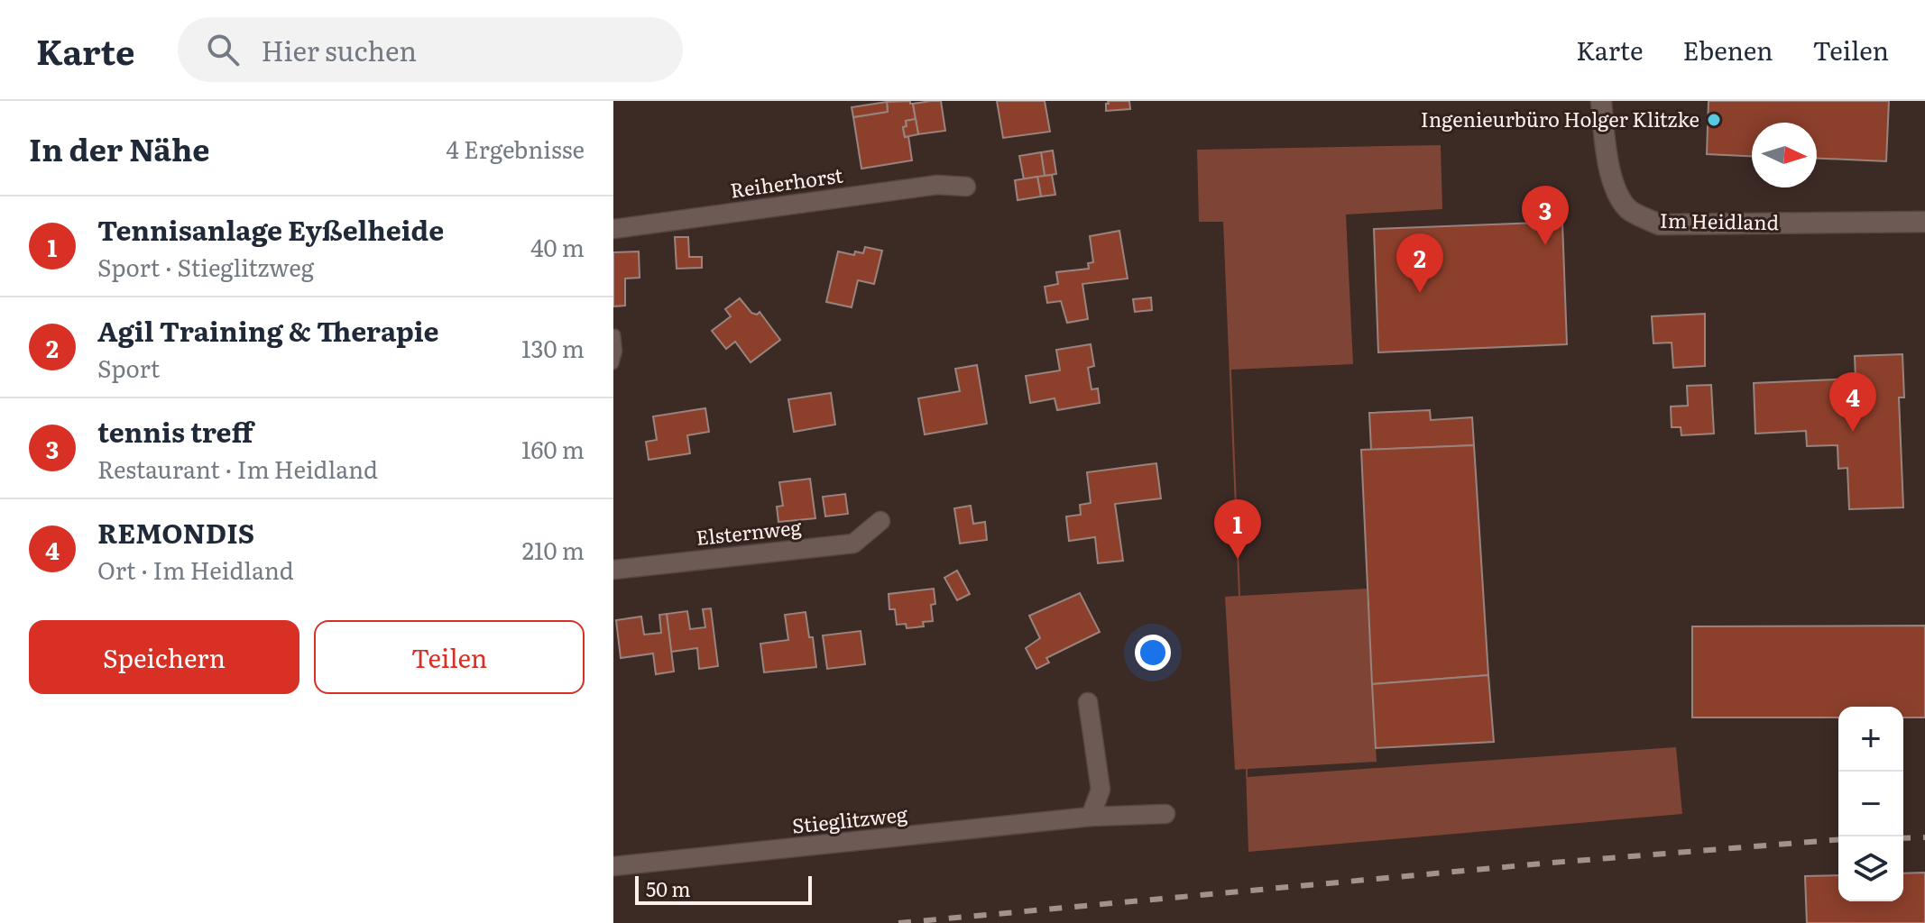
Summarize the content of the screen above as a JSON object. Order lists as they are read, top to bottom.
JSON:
{
  "streets": {
    "street": [
      "Reiherhorst",
      "Im Heidland",
      "Elsternweg",
      "Stieglitzweg"
    ]
  },
  "places": ["Ingenieurbüro Holger Klitzke"],
  "scale_bar": "50 m",
  "north": "right",
  "page": {
    "header": "Karte",
    "search": "Hier suchen",
    "nav": ["Karte", "Ebenen", "Teilen"],
    "heading": ["In der Nähe", "4 Ergebnisse"],
    "pins": [
      "3",
      "2",
      "4",
      "1"
    ],
    "list": [
      {
        "mark": "1",
        "name": "Tennisanlage Eyßelheide",
        "note": "Sport · Stieglitzweg",
        "value": "40 m"
      },
      {
        "mark": "2",
        "name": "Agil Training & Therapie",
        "note": "Sport",
        "value": "130 m"
      },
      {
        "mark": "3",
        "name": "tennis treff",
        "note": "Restaurant · Im Heidland",
        "value": "160 m"
      },
      {
        "mark": "4",
        "name": "REMONDIS",
        "note": "Ort · Im Heidland",
        "value": "210 m"
      }
    ],
    "buttons": ["Speichern", "Teilen"],
    "map_buttons": ["+", "−"],
    "scale": "50 m"
  }
}
